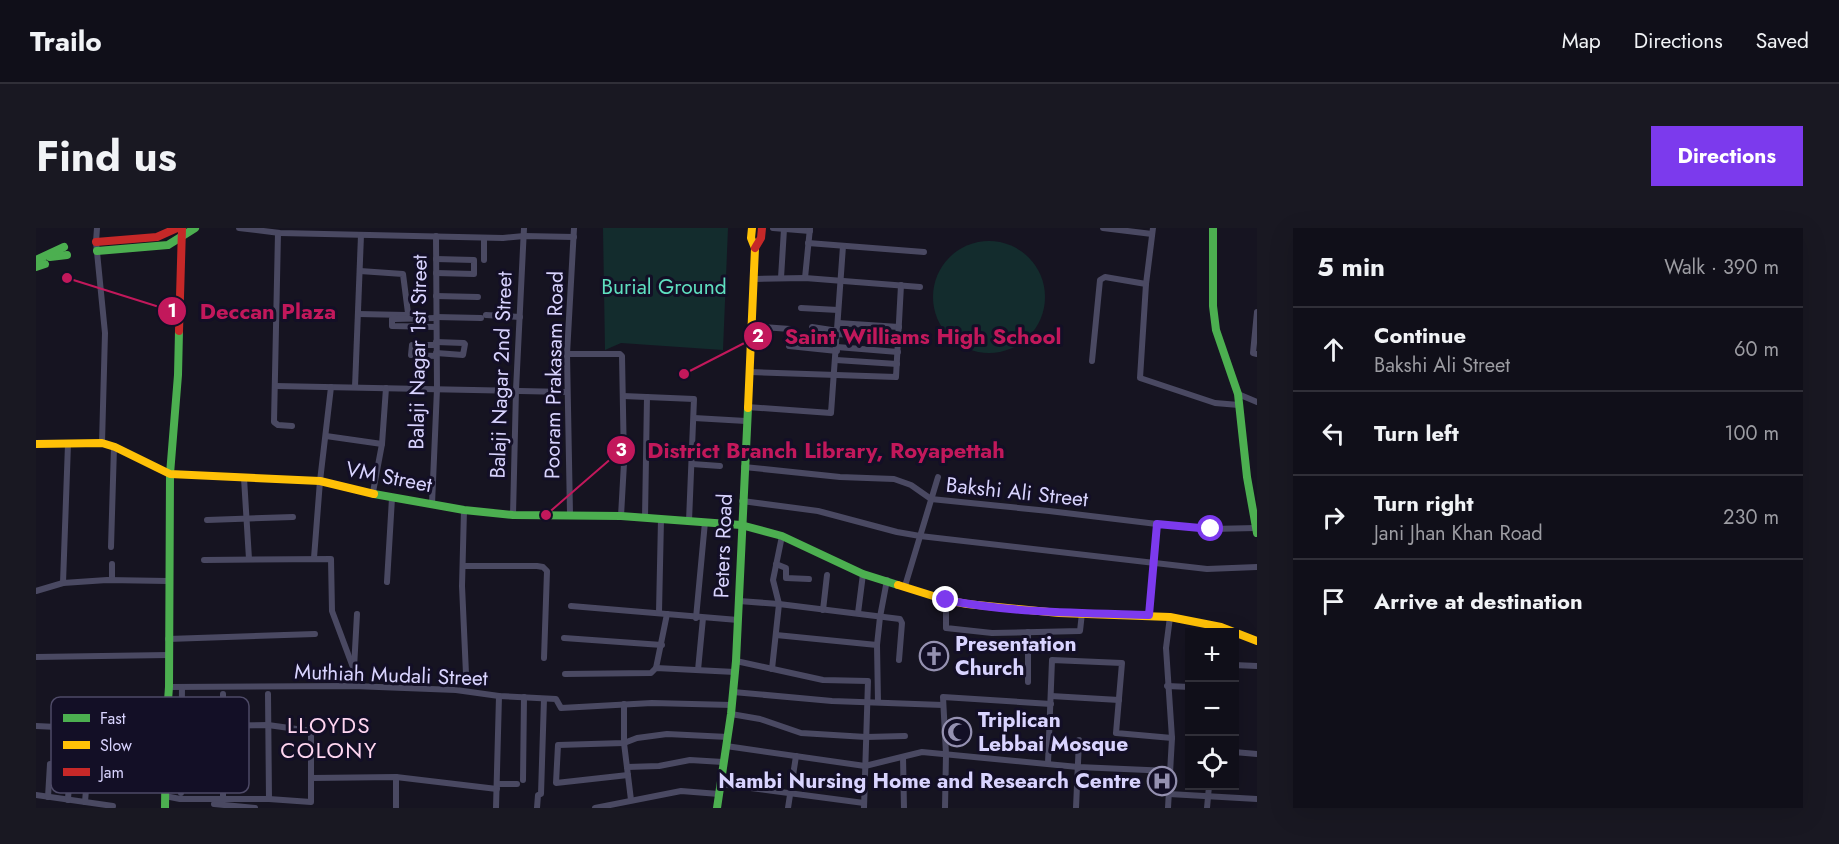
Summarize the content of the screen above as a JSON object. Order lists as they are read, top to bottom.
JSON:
{
  "streets": {
    "street": [
      "Balaji Nagar 1st Street",
      "Balaji Nagar 2nd Street",
      "Pooram Prakasam Road",
      "VM Street",
      "Bakshi Ali Street",
      "Peters Road",
      "Muthiah Mudali Street"
    ]
  },
  "crossings": [
    ["Balaji Nagar 1st Street", "VM Street"],
    ["Balaji Nagar 2nd Street", "VM Street"],
    ["Pooram Prakasam Road", "VM Street"],
    ["VM Street", "Peters Road"],
    ["Bakshi Ali Street", "Peters Road"]
  ],
  "districts": ["LLOYDS COLONY"],
  "parks": ["Burial Ground"],
  "places": {
    "other": ["Deccan Plaza", "Saint Williams High School", "District Branch Library, Royapettah"],
    "church": ["Presentation Church"],
    "mosque": ["Triplican Lebbai Mosque"],
    "hospital": ["Nambi Nursing Home and Research Centre"]
  },
  "legend": ["Fast", "Slow", "Jam"],
  "page": {
    "header": "Trailo",
    "nav": ["Map", "Directions", "Saved"],
    "title": "Find us",
    "buttons": "Directions",
    "heading": ["5 min", "Walk · 390 m"],
    "list": [
      ["Continue", "Bakshi Ali Street", "60 m"],
      ["Turn left", "100 m"],
      ["Turn right", "Jani Jhan Khan Road", "230 m"],
      "Arrive at destination"
    ],
    "map_buttons": ["+", "−"]
  }
}
